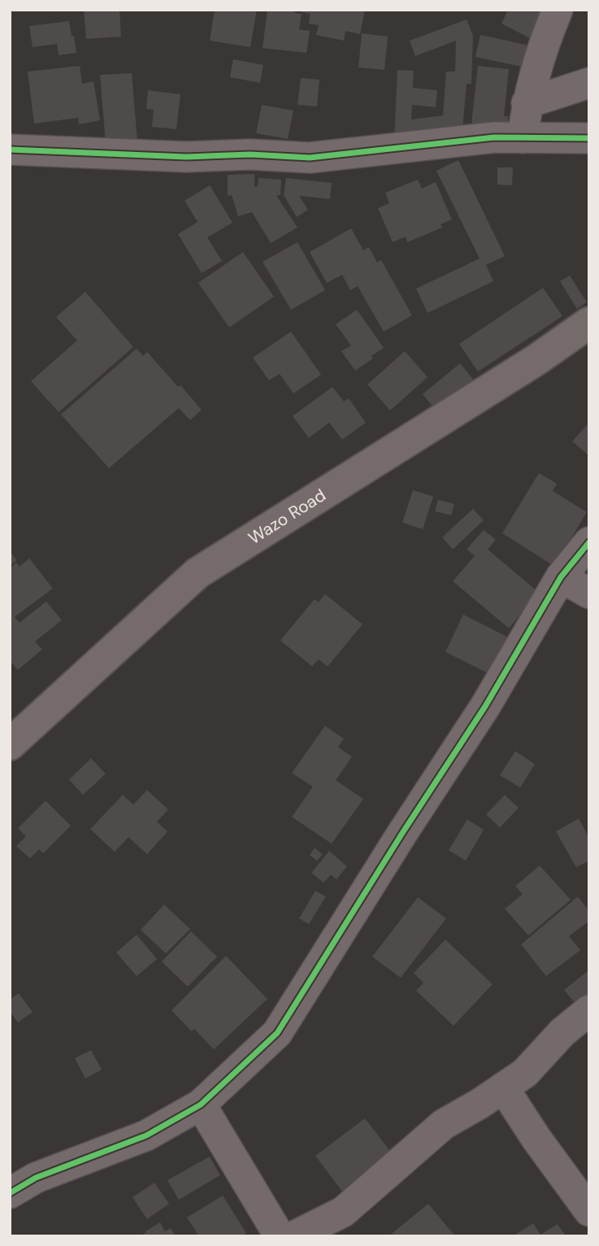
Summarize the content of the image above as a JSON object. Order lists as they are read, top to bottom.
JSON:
{
  "streets": {
    "main road": ["Wazo Road"]
  }
}
